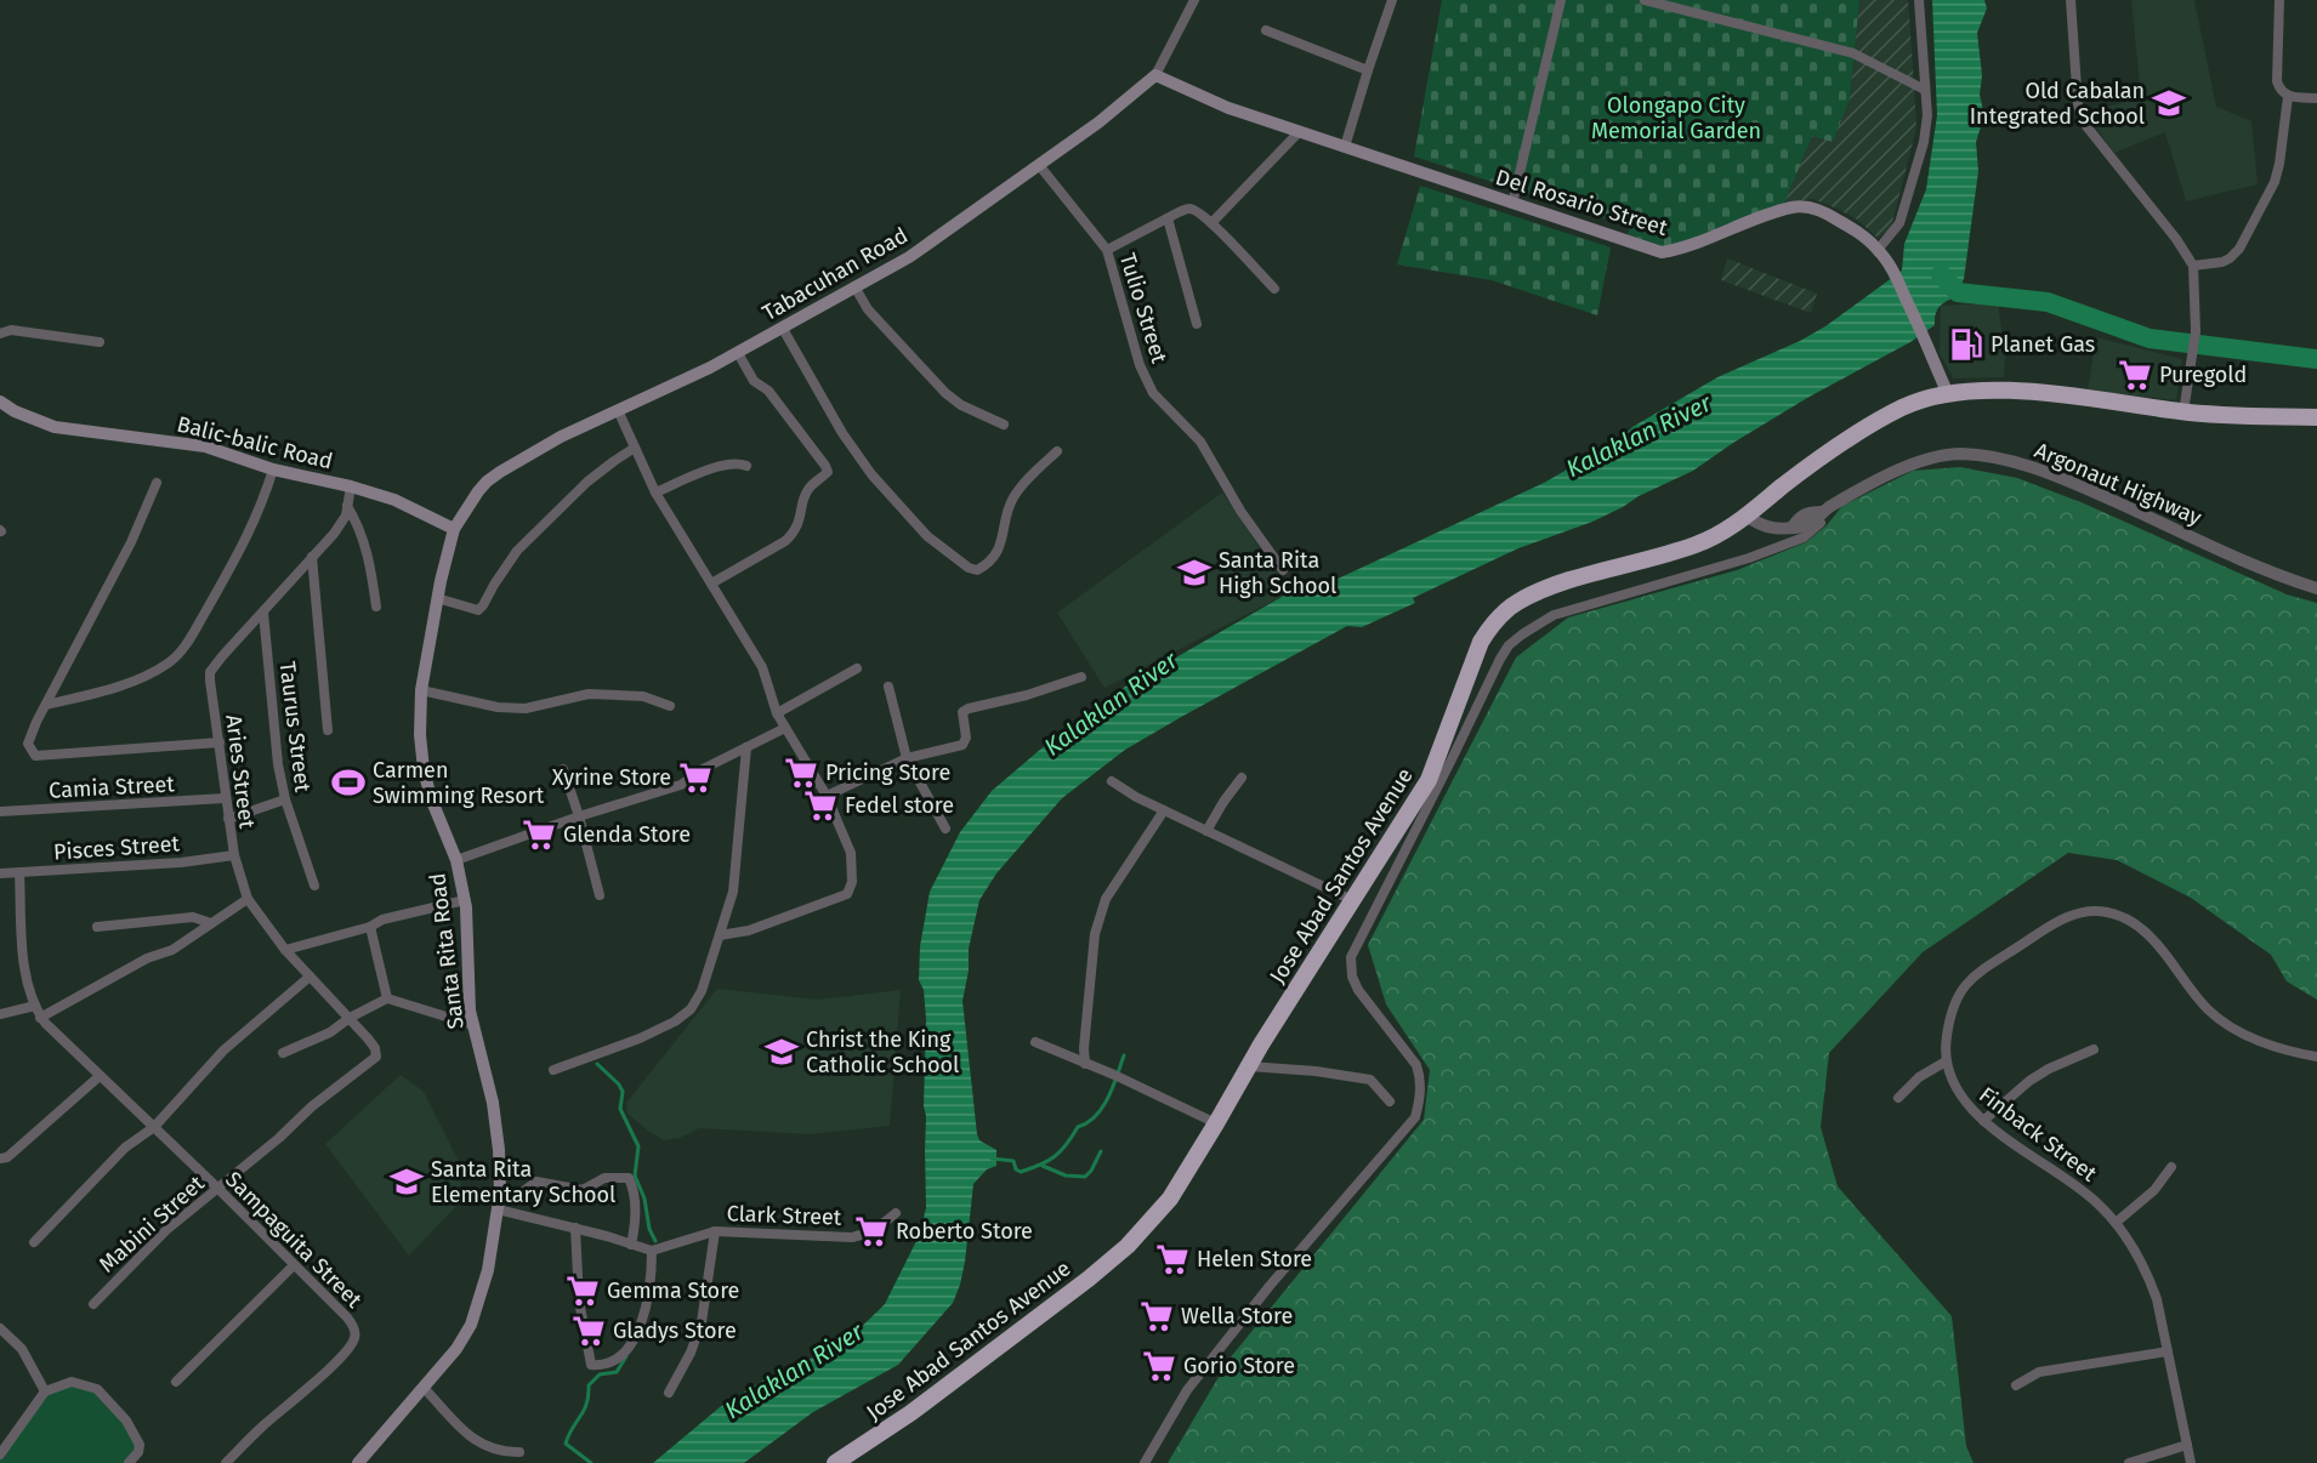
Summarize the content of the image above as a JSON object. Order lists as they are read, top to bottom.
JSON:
{
  "streets": {
    "highway": ["Jose Abad Santos Avenue"],
    "main road": [
      "Del Rosario Street",
      "Tabacuhan Road",
      "Balic-balic Road",
      "Santa Rita Road"
    ],
    "street": [
      "Tulio Street",
      "Argonaut Highway",
      "Taurus Street",
      "Aries Street",
      "Camia Street",
      "Pisces Street",
      "Finback Street",
      "Clark Street",
      "Mabini Street",
      "Sampaguita Street"
    ]
  },
  "crossings": [
    ["Del Rosario Street", "Tabacuhan Road"],
    ["Del Rosario Street", "Jose Abad Santos Avenue"],
    ["Tabacuhan Road", "Tulio Street"],
    ["Tabacuhan Road", "Balic-balic Road"],
    ["Tabacuhan Road", "Santa Rita Road"],
    ["Balic-balic Road", "Aries Street"],
    ["Balic-balic Road", "Santa Rita Road"],
    ["Argonaut Highway", "Jose Abad Santos Avenue"],
    ["Taurus Street", "Aries Street"],
    ["Aries Street", "Camia Street"],
    ["Aries Street", "Pisces Street"],
    ["Aries Street", "Mabini Street"],
    ["Pisces Street", "Sampaguita Street"],
    ["Mabini Street", "Sampaguita Street"]
  ],
  "water": ["Kalaklan River"],
  "parks": ["Olongapo City Memorial Garden"],
  "places": {
    "school or university": [
      "Old Cabalan Integrated School",
      "Santa Rita High School",
      "Christ the King Catholic School",
      "Santa Rita Elementary School"
    ],
    "fuel station": ["Planet Gas"],
    "supermarket": [
      "Puregold",
      "Pricing Store",
      "Xyrine Store",
      "Fedel store",
      "Glenda Store",
      "Roberto Store",
      "Helen Store",
      "Gemma Store",
      "Wella Store",
      "Gladys Store",
      "Gorio Store"
    ],
    "sports": ["Carmen Swimming Resort"]
  }
}
